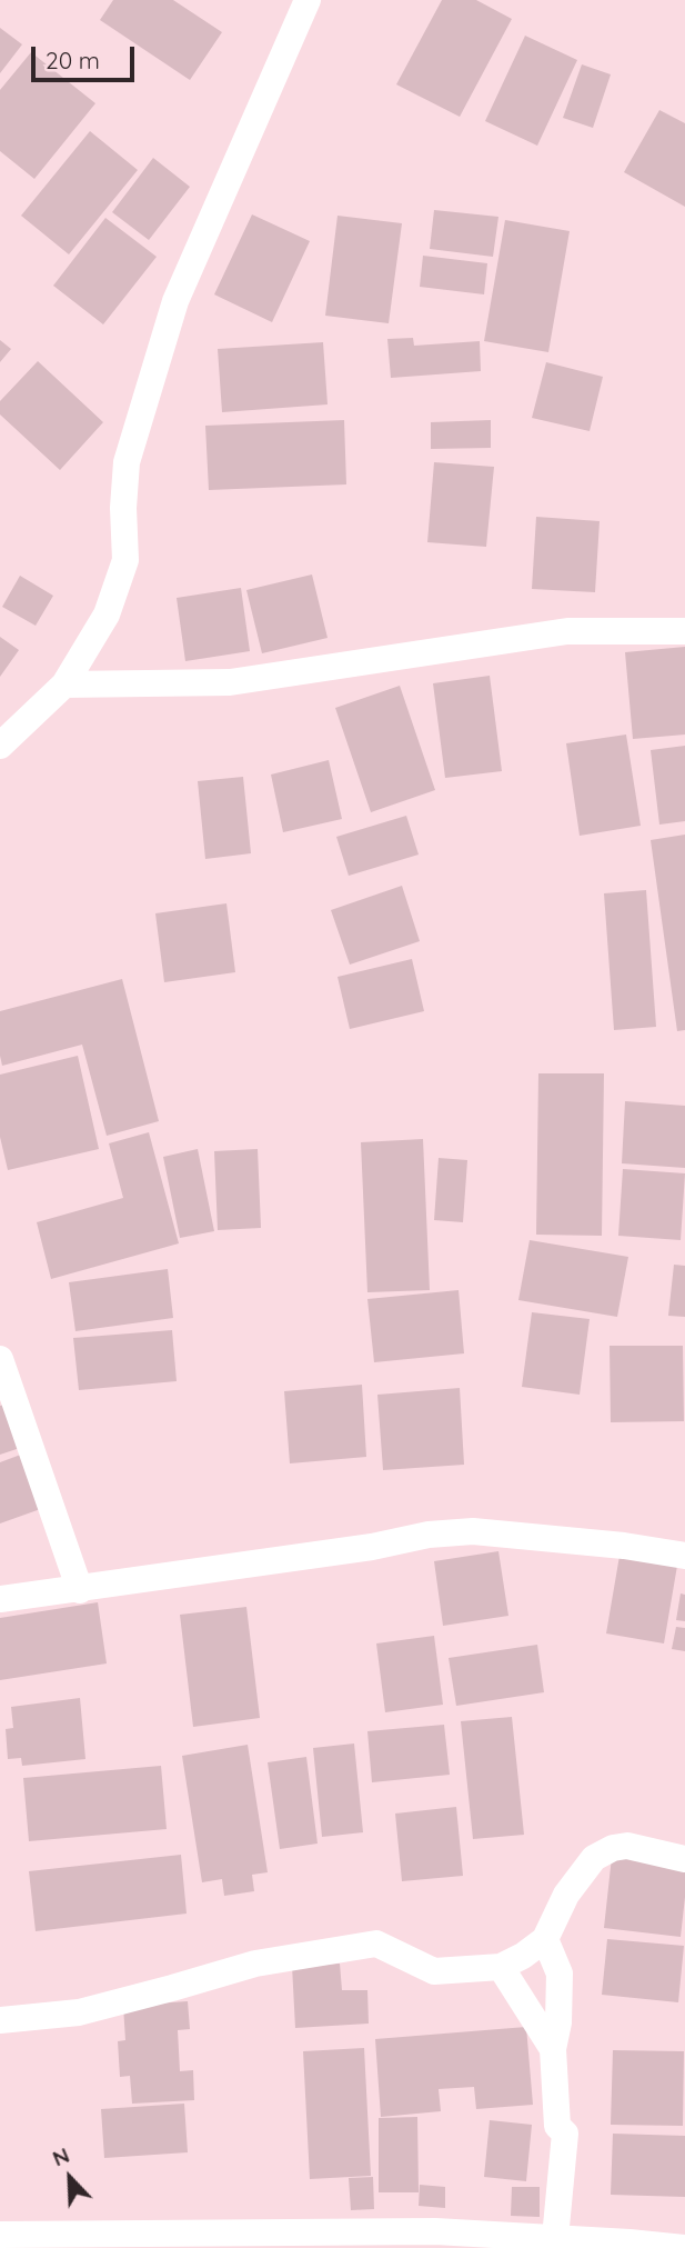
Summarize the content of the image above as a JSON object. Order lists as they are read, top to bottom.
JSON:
{
  "scale_bar": "20 m",
  "north": "top left"
}
